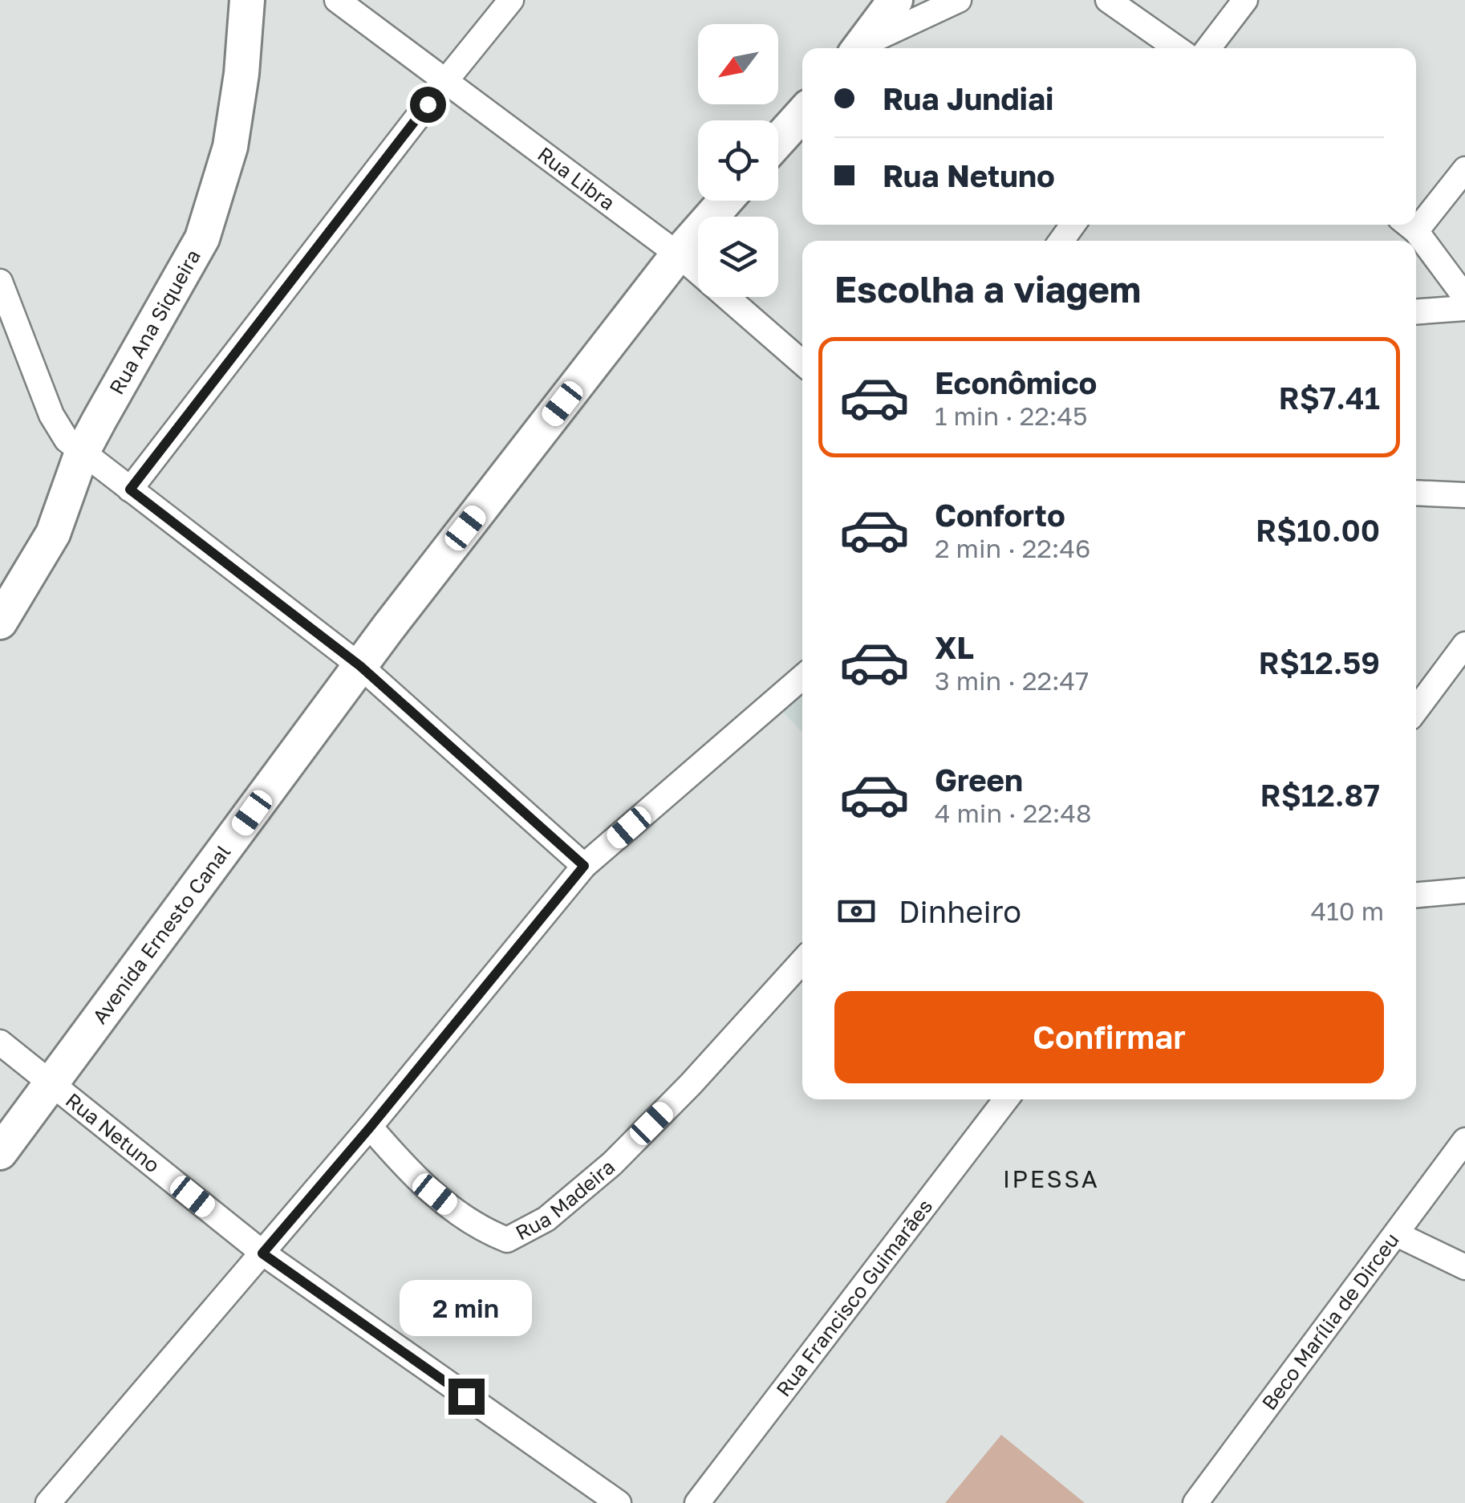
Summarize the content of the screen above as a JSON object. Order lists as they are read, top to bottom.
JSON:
{
  "streets": {
    "street": [
      "Rua Libra",
      "Rua Ana Siqueira",
      "Avenida Ernesto Canal",
      "Rua Netuno",
      "Rua Madeira",
      "Rua Francisco Guimarães",
      "Beco Marília de Dirceu"
    ]
  },
  "crossings": [
    ["Rua Libra", "Avenida Ernesto Canal"],
    ["Avenida Ernesto Canal", "Rua Netuno"]
  ],
  "districts": ["IPESSA"],
  "north": "bottom left",
  "page": {
    "banner": ["Rua Jundiai", "Rua Netuno"],
    "heading": "Escolha a viagem",
    "list": [
      {
        "name": "Econômico",
        "note": "1 min · 22:45",
        "value": "R$7.41"
      },
      {
        "name": "Conforto",
        "note": "2 min · 22:46",
        "value": "R$10.00"
      },
      {
        "name": "XL",
        "note": "3 min · 22:47",
        "value": "R$12.59"
      },
      {
        "name": "Green",
        "note": "4 min · 22:48",
        "value": "R$12.87"
      }
    ],
    "pay": ["Dinheiro", "410 m"],
    "buttons": "Confirmar",
    "bubble": "2 min"
  }
}
